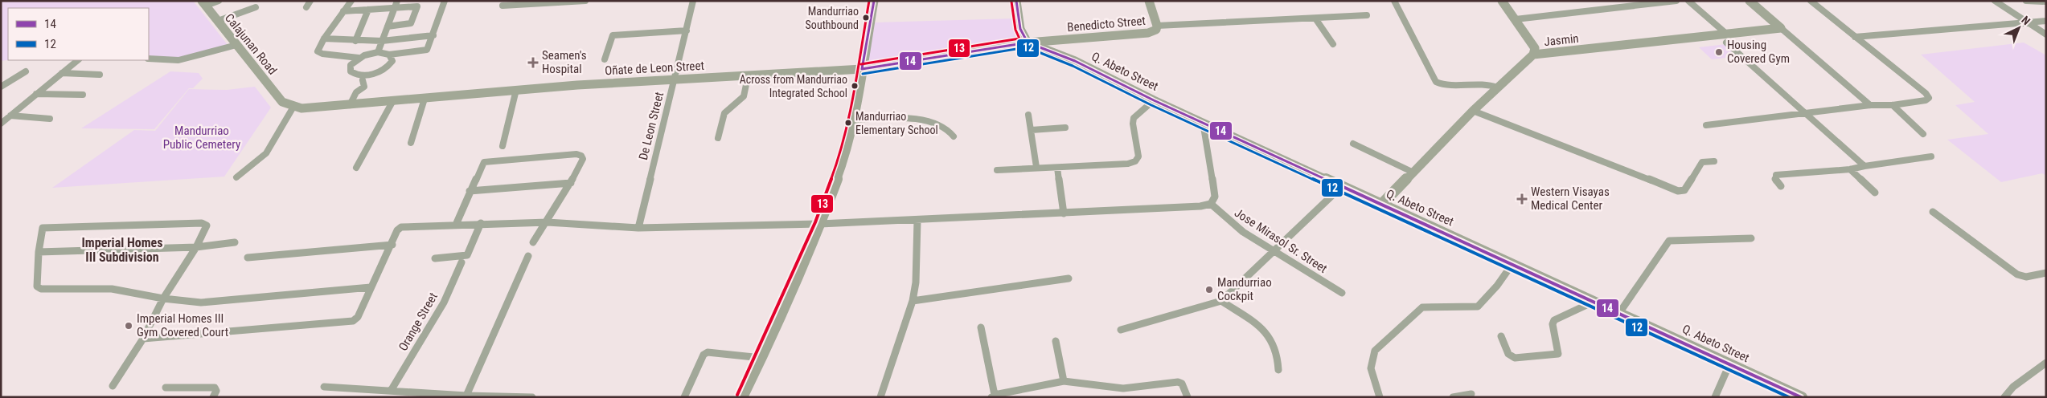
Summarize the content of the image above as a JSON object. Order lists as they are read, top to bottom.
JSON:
{
  "streets": {
    "main road": [
      "Benedicto Street",
      "Jasmin",
      "Calajunan Road",
      "Oñate de Leon Street",
      "Q. Abeto Street"
    ],
    "street": ["De Leon Street", "Jose Mirasol Sr. Street", "Orange Street"]
  },
  "crossings": [
    ["Benedicto Street", "Oñate de Leon Street"],
    ["Benedicto Street", "Q. Abeto Street"],
    ["Jasmin", "Q. Abeto Street"],
    ["Calajunan Road", "Oñate de Leon Street"],
    ["Oñate de Leon Street", "Q. Abeto Street"],
    ["Oñate de Leon Street", "De Leon Street"]
  ],
  "districts": ["Imperial Homes III Subdivision"],
  "parks": ["Mandurriao Public Cemetery"],
  "places": {
    "other": [
      "Mandurriao Southbound",
      "Housing Covered Gym",
      "Across from Mandurriao Integrated School",
      "Mandurriao Elementary School",
      "Mandurriao Cockpit",
      "Imperial Homes III Gym Covered Court"
    ],
    "health": ["Seamen's Hospital", "Western Visayas Medical Center"]
  },
  "lines": ["transit line 14", "transit line 13", "transit line 12"],
  "legend": ["14", "12"],
  "north": "top right"
}
